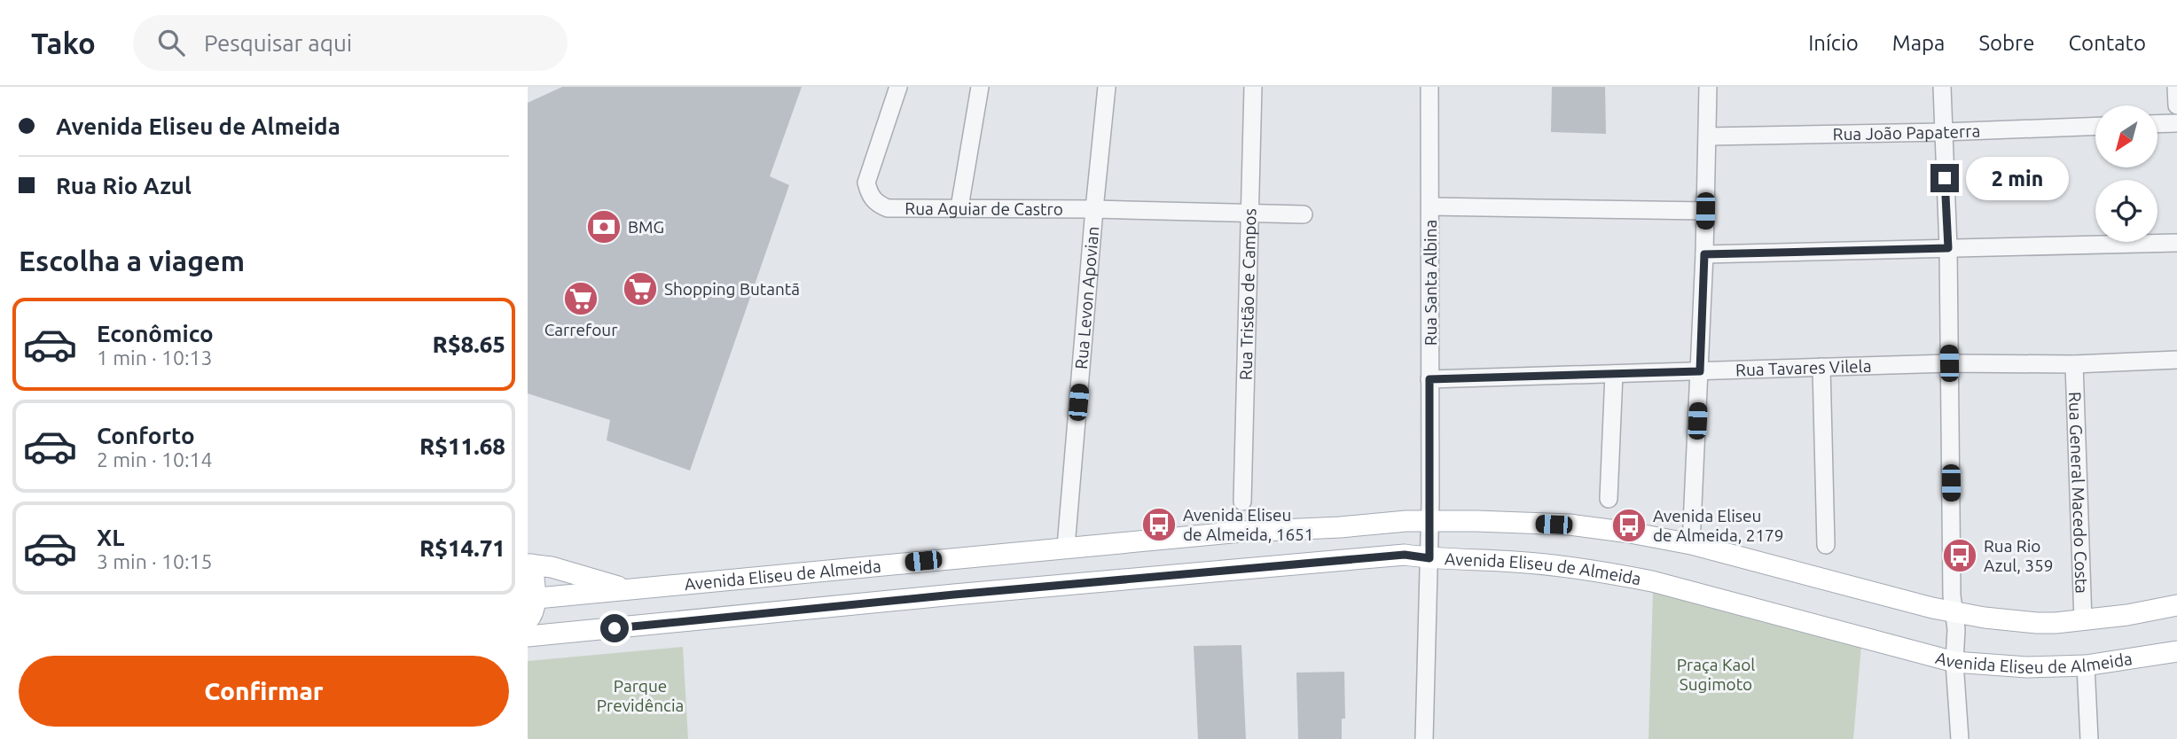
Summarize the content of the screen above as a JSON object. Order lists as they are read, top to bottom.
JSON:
{
  "streets": {
    "main road": ["Avenida Eliseu de Almeida"],
    "street": [
      "Rua João Papaterra",
      "Rua Aguiar de Castro",
      "Rua Santa Albina",
      "Rua Tristão de Campos",
      "Rua Levon Apovian",
      "Rua Tavares Vilela",
      "Rua General Macedo Costa"
    ]
  },
  "crossings": [
    ["Rua Aguiar de Castro", "Rua Tristão de Campos"],
    ["Rua Aguiar de Castro", "Rua Levon Apovian"],
    ["Rua Santa Albina", "Rua Tavares Vilela"],
    ["Rua Santa Albina", "Avenida Eliseu de Almeida"],
    ["Rua Levon Apovian", "Avenida Eliseu de Almeida"],
    ["Rua Tavares Vilela", "Rua General Macedo Costa"],
    ["Rua General Macedo Costa", "Avenida Eliseu de Almeida"]
  ],
  "parks": ["Praça Kaol Sugimoto", "Parque Previdência"],
  "places": {
    "bank": ["BMG"],
    "supermarket": ["Shopping Butantã", "Carrefour"],
    "bus stop": ["Avenida Eliseu de Almeida, 1651", "Avenida Eliseu de Almeida, 2179", "Rua Rio Azul, 359"]
  },
  "north": "bottom left",
  "page": {
    "header": "Tako",
    "search": "Pesquisar aqui",
    "nav": [
      "Início",
      "Mapa",
      "Sobre",
      "Contato"
    ],
    "banner": ["Avenida Eliseu de Almeida", "Rua Rio Azul"],
    "bubble": "2 min",
    "heading": "Escolha a viagem",
    "list": [
      {
        "name": "Econômico",
        "note": "1 min · 10:13",
        "value": "R$8.65"
      },
      {
        "name": "Conforto",
        "note": "2 min · 10:14",
        "value": "R$11.68"
      },
      {
        "name": "XL",
        "note": "3 min · 10:15",
        "value": "R$14.71"
      }
    ],
    "buttons": "Confirmar"
  }
}
